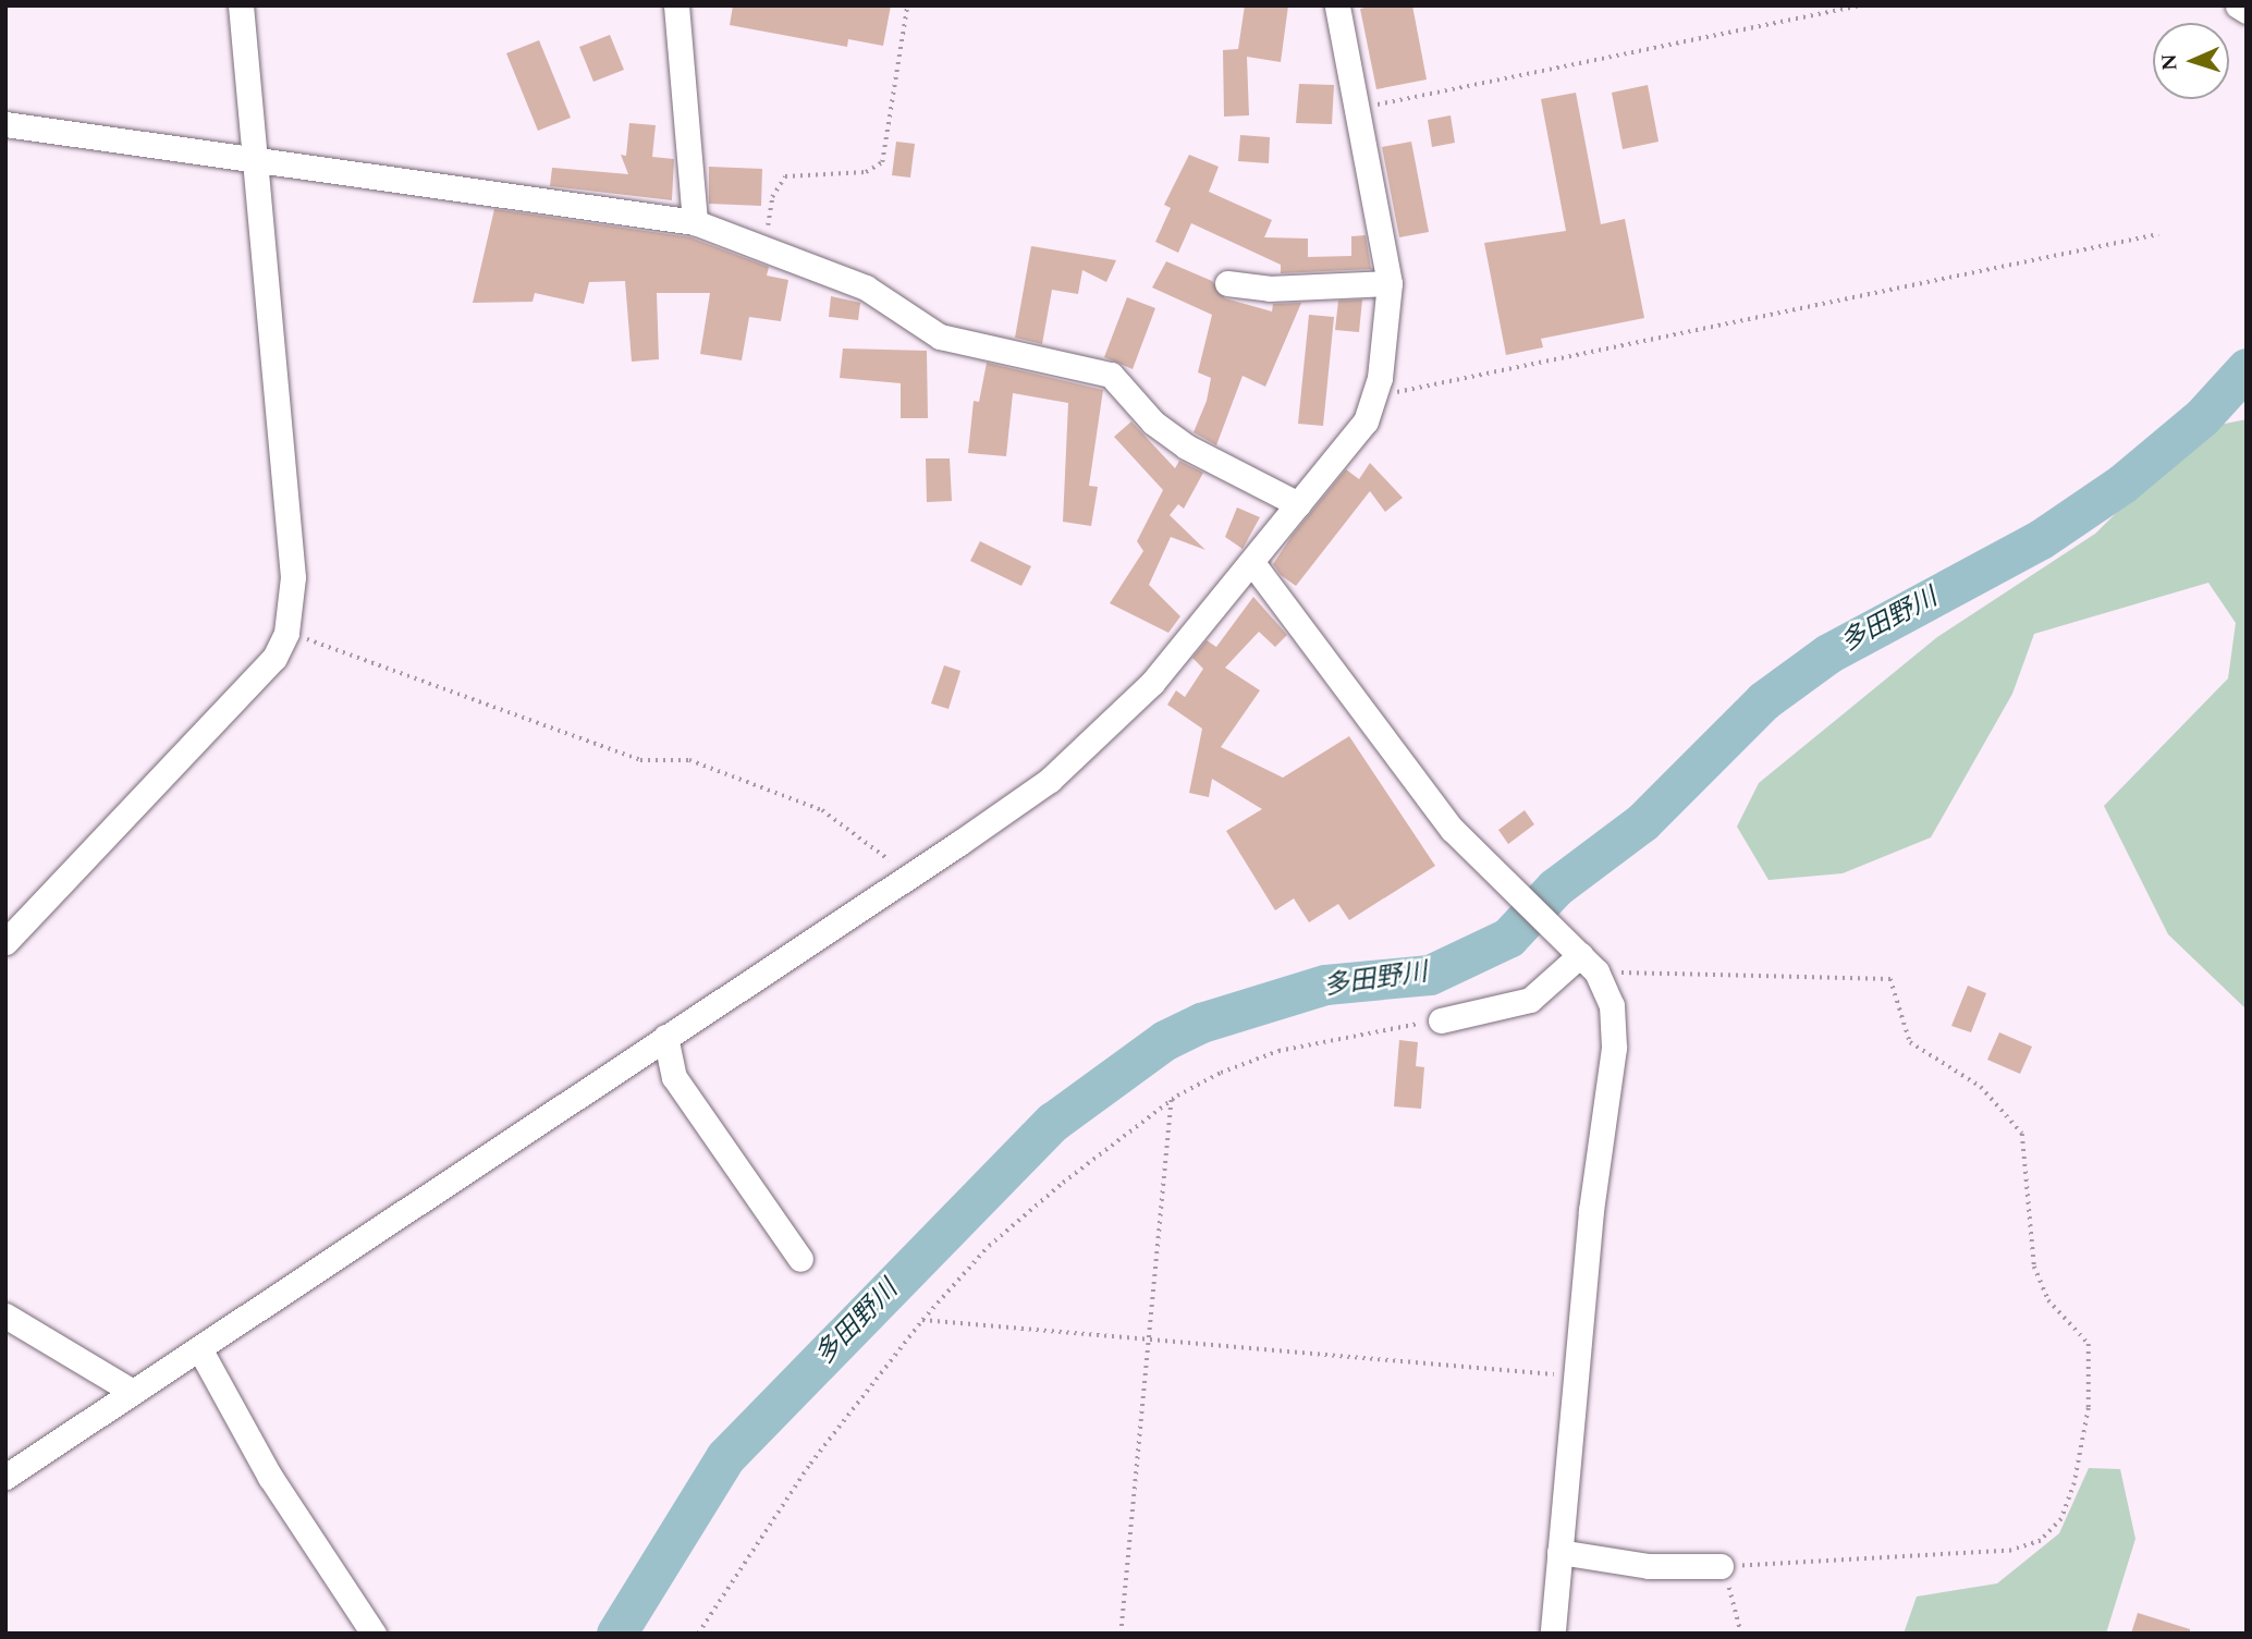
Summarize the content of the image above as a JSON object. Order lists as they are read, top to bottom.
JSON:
{
  "water": ["多田野川"],
  "north": "left"
}
